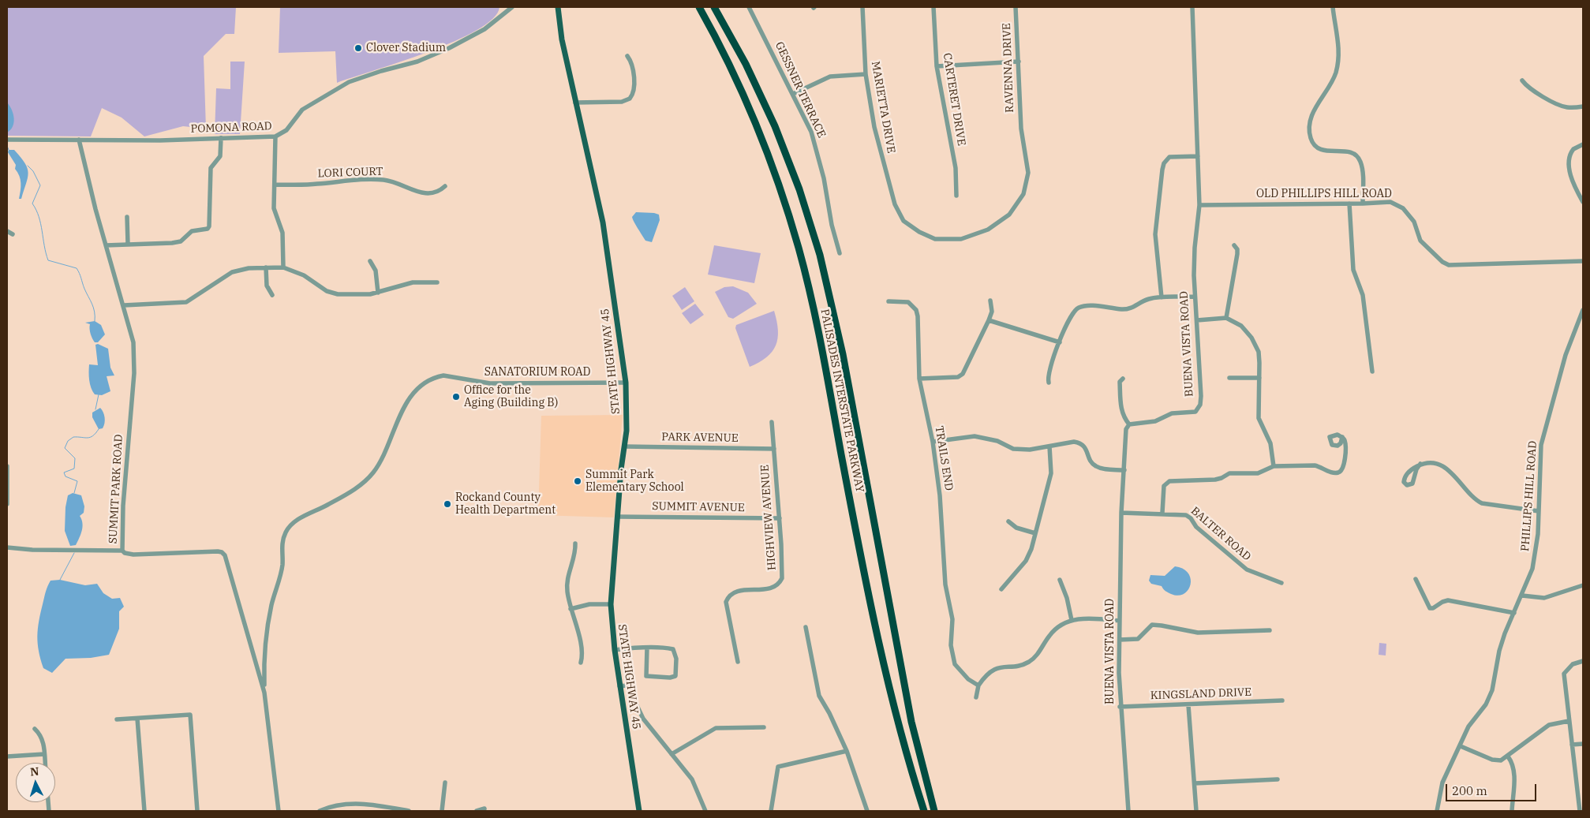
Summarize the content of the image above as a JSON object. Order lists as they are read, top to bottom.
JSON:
{
  "streets": {
    "highway": ["PALISADES INTERSTATE PARKWAY"],
    "main road": ["STATE HIGHWAY 45"],
    "street": [
      "RAVENNA DRIVE",
      "GESSNER TERRACE",
      "CARTERET DRIVE",
      "MARIETTA DRIVE",
      "POMONA ROAD",
      "LORI COURT",
      "OLD PHILLIPS HILL ROAD",
      "BUENA VISTA ROAD",
      "SANATORIUM ROAD",
      "PARK AVENUE",
      "TRAILS END",
      "SUMMIT PARK ROAD",
      "PHILLIPS HILL ROAD",
      "SUMMIT AVENUE",
      "HIGHVIEW AVENUE",
      "BALTER ROAD",
      "KINGSLAND DRIVE"
    ]
  },
  "crossings": [
    ["RAVENNA DRIVE", "MARIETTA DRIVE"],
    ["POMONA ROAD", "SUMMIT PARK ROAD"],
    ["OLD PHILLIPS HILL ROAD", "BUENA VISTA ROAD"],
    ["BUENA VISTA ROAD", "BALTER ROAD"],
    ["BUENA VISTA ROAD", "KINGSLAND DRIVE"],
    ["STATE HIGHWAY 45", "SANATORIUM ROAD"],
    ["STATE HIGHWAY 45", "PARK AVENUE"],
    ["STATE HIGHWAY 45", "SUMMIT AVENUE"],
    ["SANATORIUM ROAD", "SUMMIT PARK ROAD"],
    ["PARK AVENUE", "HIGHVIEW AVENUE"],
    ["SUMMIT AVENUE", "HIGHVIEW AVENUE"]
  ],
  "places": [
    "Clover Stadium",
    "Office for the Aging (Building B)",
    "Summit Park Elementary School",
    "Rockand County Health Department"
  ],
  "scale_bar": "200 m",
  "north": "top"
}
